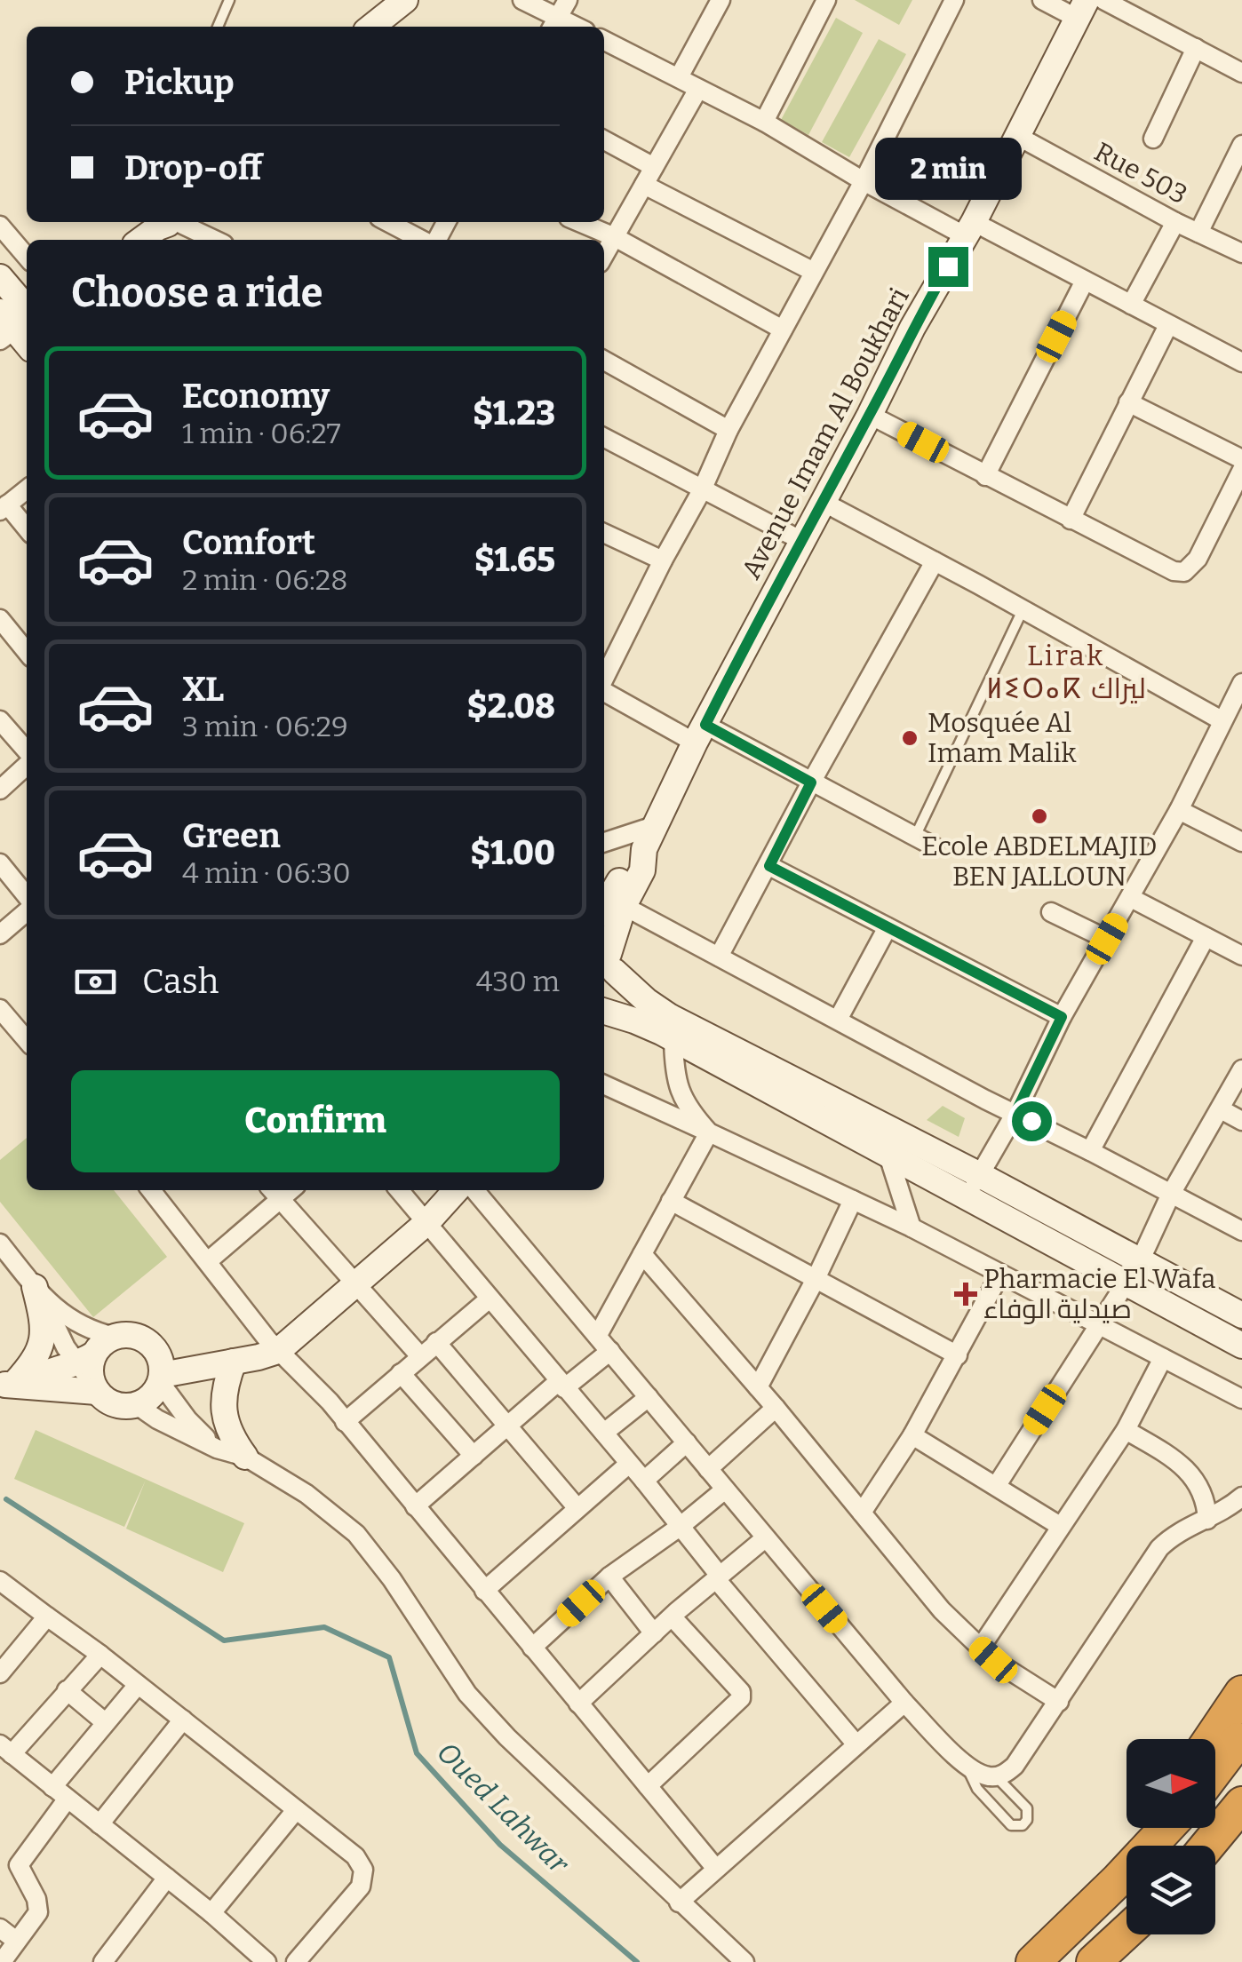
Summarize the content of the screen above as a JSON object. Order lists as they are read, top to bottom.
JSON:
{
  "streets": {
    "street": ["Rue 503", "Avenue Imam Al Boukhari"]
  },
  "crossings": [
    ["Rue 503", "Avenue Imam Al Boukhari"]
  ],
  "districts": ["Lirak ⵍⵉⵔⴰⴽ ليراك"],
  "water": ["Oued Lahwar"],
  "places": {
    "other": ["Mosquée Al Imam Malik", "Ecole ABDELMAJID BEN JALLOUN"],
    "health": ["Pharmacie El Wafa صيدلية الوفاء"]
  },
  "north": "right",
  "page": {
    "banner": ["Pickup", "Drop-off"],
    "bubble": "2 min",
    "heading": "Choose a ride",
    "list": [
      {
        "name": "Economy",
        "note": "1 min · 06:27",
        "value": "$1.23"
      },
      {
        "name": "Comfort",
        "note": "2 min · 06:28",
        "value": "$1.65"
      },
      {
        "name": "XL",
        "note": "3 min · 06:29",
        "value": "$2.08"
      },
      {
        "name": "Green",
        "note": "4 min · 06:30",
        "value": "$1.00"
      }
    ],
    "pay": ["Cash", "430 m"],
    "buttons": "Confirm"
  }
}
